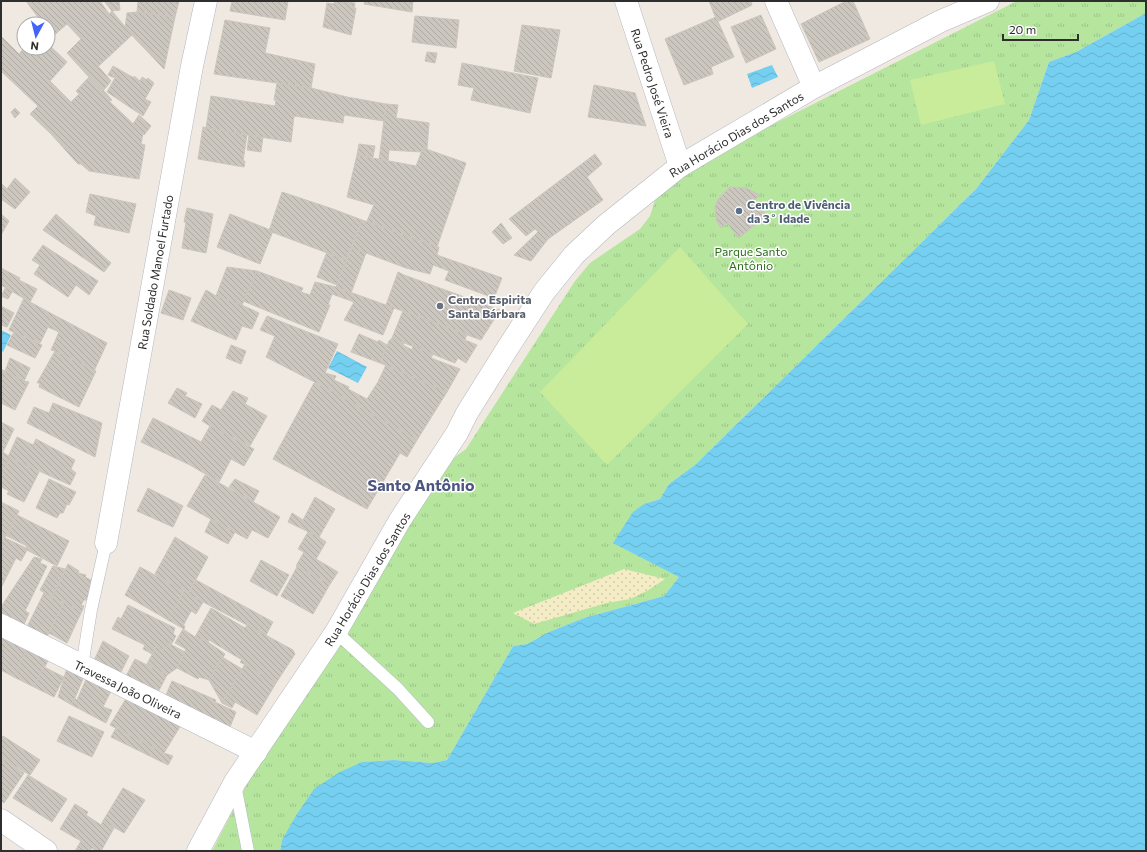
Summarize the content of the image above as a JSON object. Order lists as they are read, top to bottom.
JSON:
{
  "streets": {
    "street": [
      "Rua Pedro José Vieira",
      "Rua Horácio Dias dos Santos",
      "Rua Soldado Manoel Furtado",
      "Travessa João Oliveira"
    ]
  },
  "crossings": [
    ["Rua Pedro José Vieira", "Rua Horácio Dias dos Santos"],
    ["Rua Horácio Dias dos Santos", "Travessa João Oliveira"]
  ],
  "districts": ["Santo Antônio"],
  "parks": ["Parque Santo Antônio"],
  "places": ["Centro de Vivência da 3˚ Idade", "Centro Espirita Santa Bárbara"],
  "scale_bar": "20 m",
  "north": "bottom"
}
